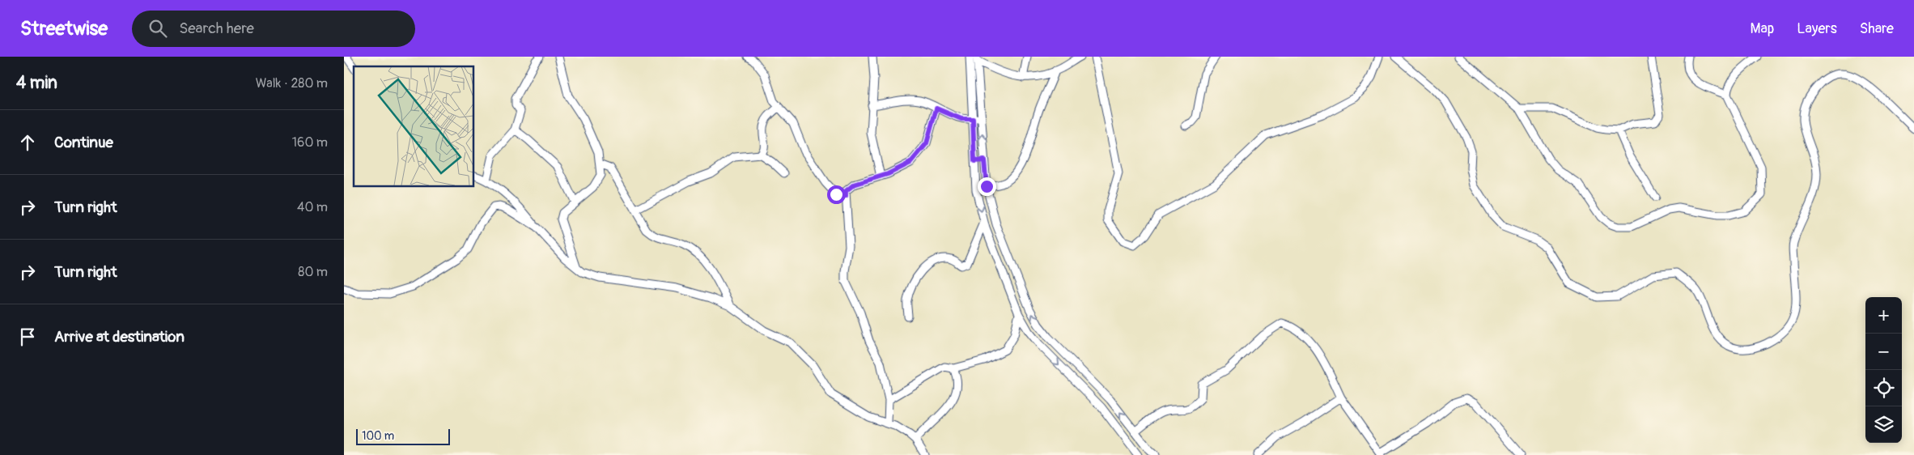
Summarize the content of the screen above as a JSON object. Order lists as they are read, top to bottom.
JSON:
{
  "scale_bar": "100 m",
  "page": {
    "header": "Streetwise",
    "search": "Search here",
    "nav": ["Map", "Layers", "Share"],
    "heading": ["4 min", "Walk · 280 m"],
    "list": [
      ["Continue", "160 m"],
      ["Turn right", "40 m"],
      ["Turn right", "80 m"],
      "Arrive at destination"
    ],
    "map_buttons": ["+", "−"],
    "scale": "100 m"
  }
}
